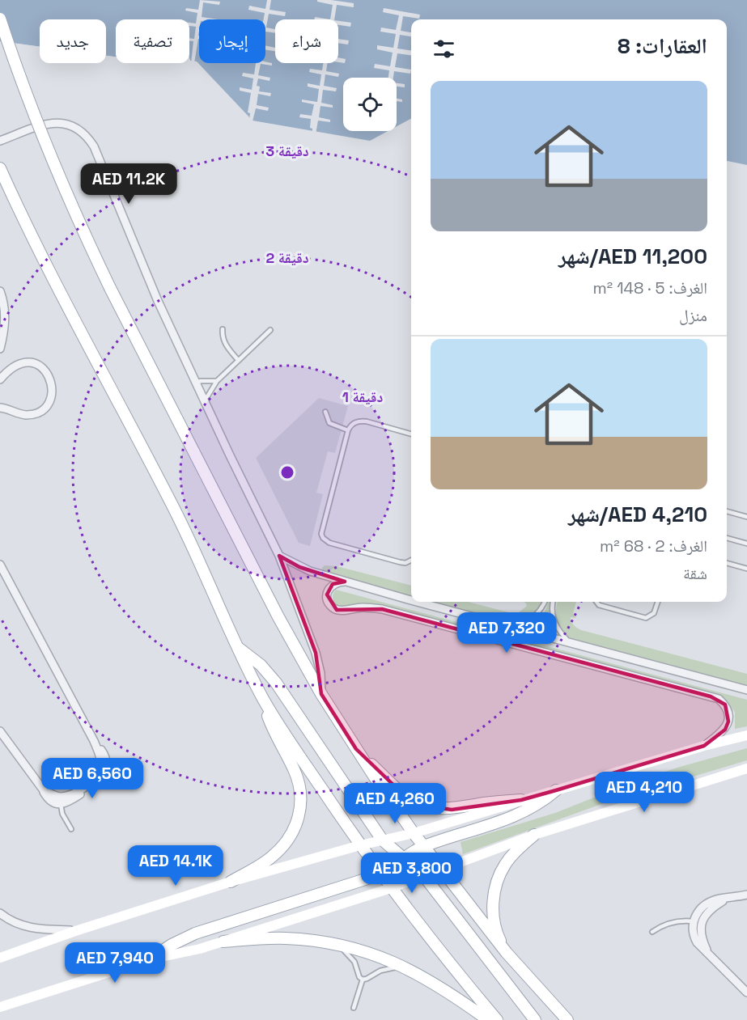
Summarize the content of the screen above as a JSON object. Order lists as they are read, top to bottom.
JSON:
{
  "page": {
    "chip": [
      "شراء",
      "إيجار",
      "تصفية",
      "جديد"
    ],
    "heading": "العقارات: 8",
    "list": [
      {
        "name": "AED 11,200/شهر",
        "note": "الغرف: 5 · 148 m² · منزل"
      },
      {
        "name": "AED 4,210/شهر",
        "note": "الغرف: 2 · 68 m² · شقة"
      }
    ],
    "price": [
      "AED 11.2K",
      "AED 7,320",
      "AED 6,560",
      "AED 4,210",
      "AED 4,260",
      "AED 14.1K",
      "AED 3,800",
      "AED 7,940"
    ]
  },
  "rings": ["3 دقيقة", "2 دقيقة", "1 دقيقة"]
}
